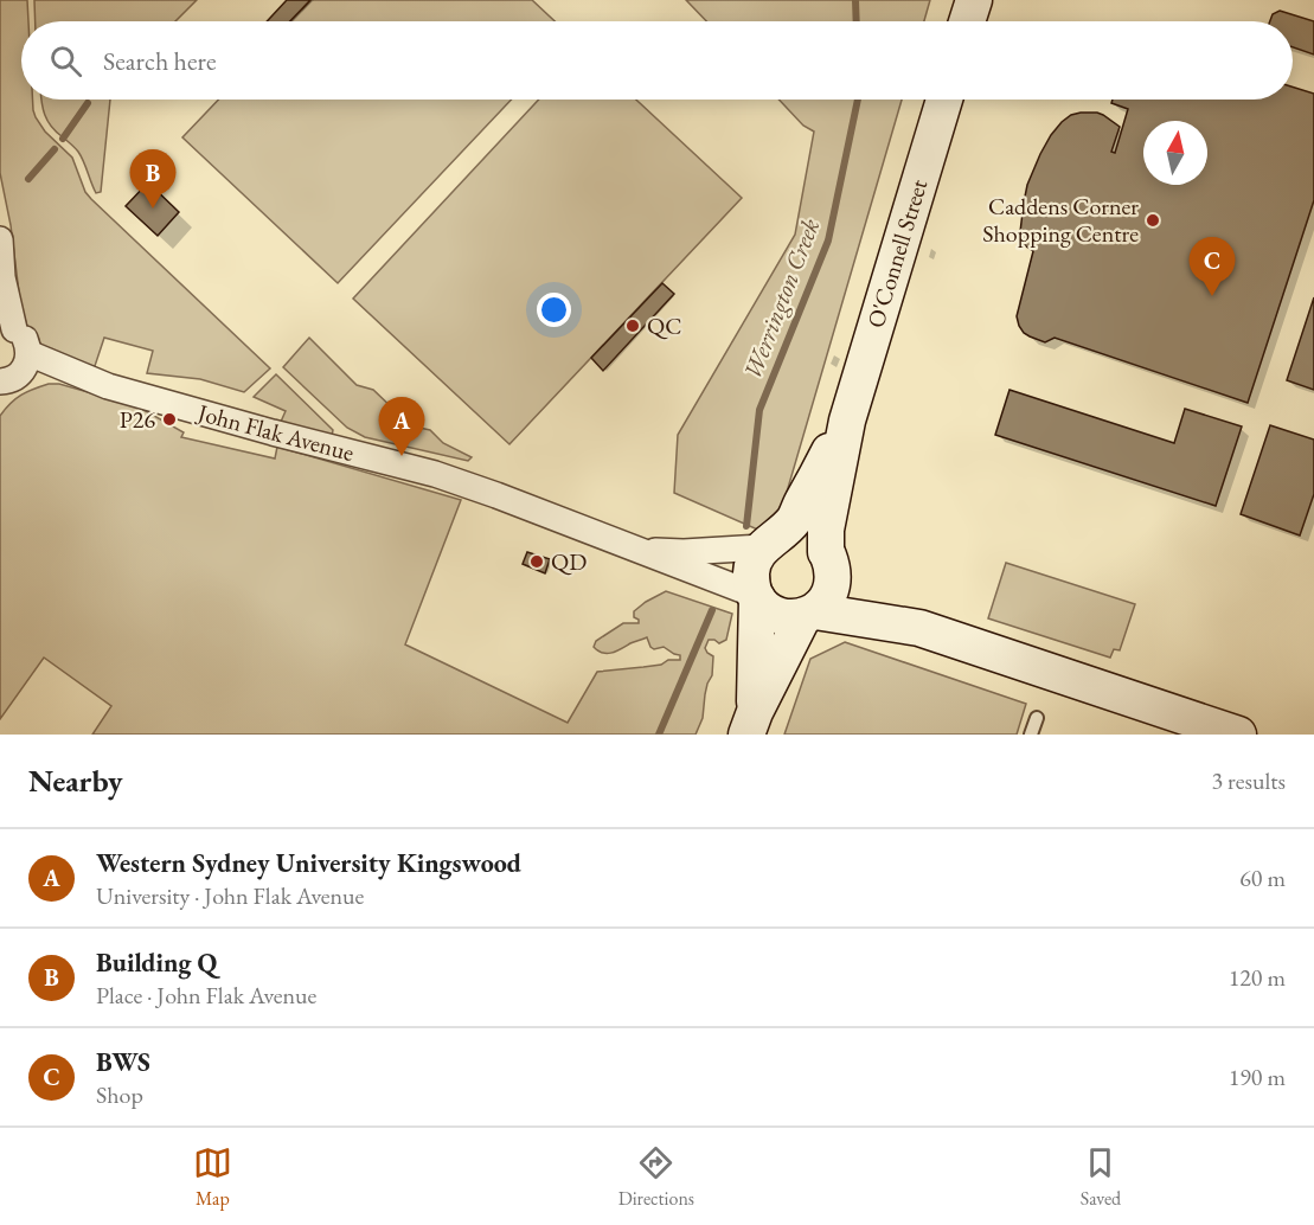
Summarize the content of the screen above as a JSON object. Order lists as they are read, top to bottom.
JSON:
{
  "streets": {
    "street": ["O'Connell Street", "John Flak Avenue"]
  },
  "crossings": [
    ["O'Connell Street", "John Flak Avenue"]
  ],
  "water": ["Werrington Creek"],
  "places": [
    "Caddens Corner Shopping Centre",
    "QC",
    "P26",
    "QD"
  ],
  "north": "top",
  "page": {
    "search": "Search here",
    "pins": ["B", "C", "A"],
    "heading": ["Nearby", "3 results"],
    "list": [
      {
        "mark": "A",
        "name": "Western Sydney University Kingswood",
        "note": "University · John Flak Avenue",
        "value": "60 m"
      },
      {
        "mark": "B",
        "name": "Building Q",
        "note": "Place · John Flak Avenue",
        "value": "120 m"
      },
      {
        "mark": "C",
        "name": "BWS",
        "note": "Shop",
        "value": "190 m"
      }
    ],
    "nav": ["Map", "Directions", "Saved"]
  }
}
